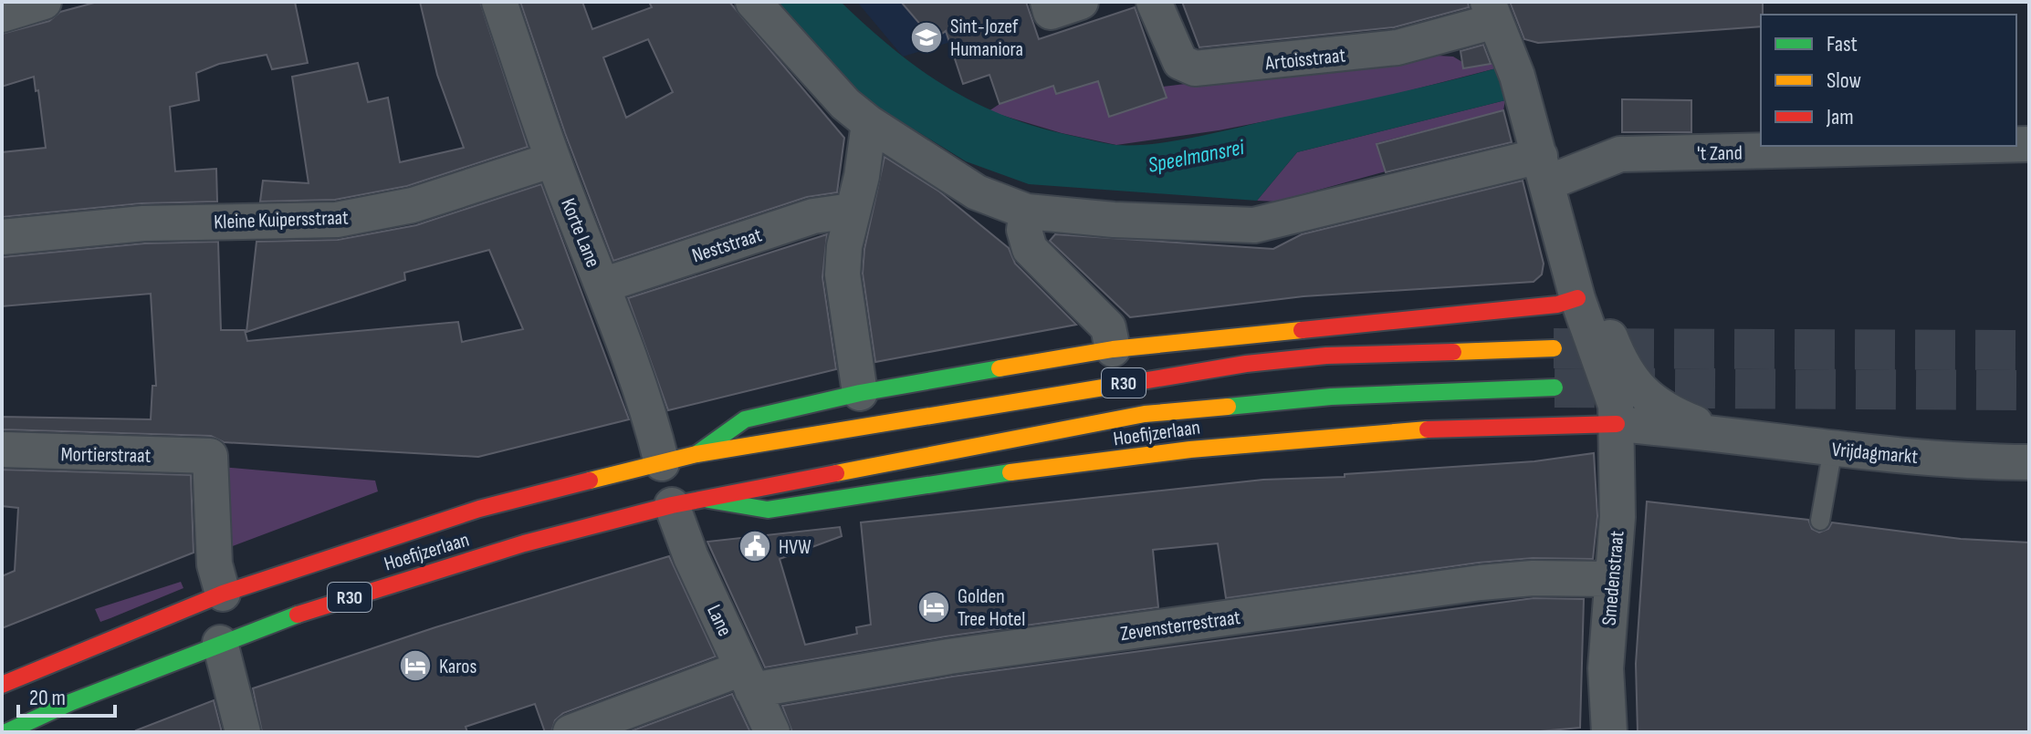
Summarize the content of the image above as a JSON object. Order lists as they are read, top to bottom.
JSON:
{
  "streets": {
    "main road": ["R30", "Hoefijzerlaan"],
    "street": [
      "Artoisstraat",
      "'t Zand",
      "Kleine Kuipersstraat",
      "Korte Lane",
      "Neststraat",
      "Vrijdagmarkt",
      "Mortierstraat",
      "Smedenstraat",
      "Lane",
      "Zevensterrestraat"
    ]
  },
  "crossings": [
    ["Kleine Kuipersstraat", "Korte Lane"],
    ["Korte Lane", "Neststraat"],
    ["Korte Lane", "Hoefijzerlaan"],
    ["Hoefijzerlaan", "Vrijdagmarkt"],
    ["Hoefijzerlaan", "Mortierstraat"],
    ["Hoefijzerlaan", "Smedenstraat"],
    ["Hoefijzerlaan", "Lane"],
    ["Vrijdagmarkt", "Smedenstraat"],
    ["Smedenstraat", "Zevensterrestraat"],
    ["Lane", "Zevensterrestraat"]
  ],
  "water": ["Speelmansrei"],
  "places": {
    "school or university": ["Sint-Jozef Humaniora"],
    "public building": ["HVW"],
    "hotel": ["Golden Tree Hotel", "Karos"]
  },
  "legend": ["Fast", "Slow", "Jam"],
  "scale_bar": "20 m"
}
